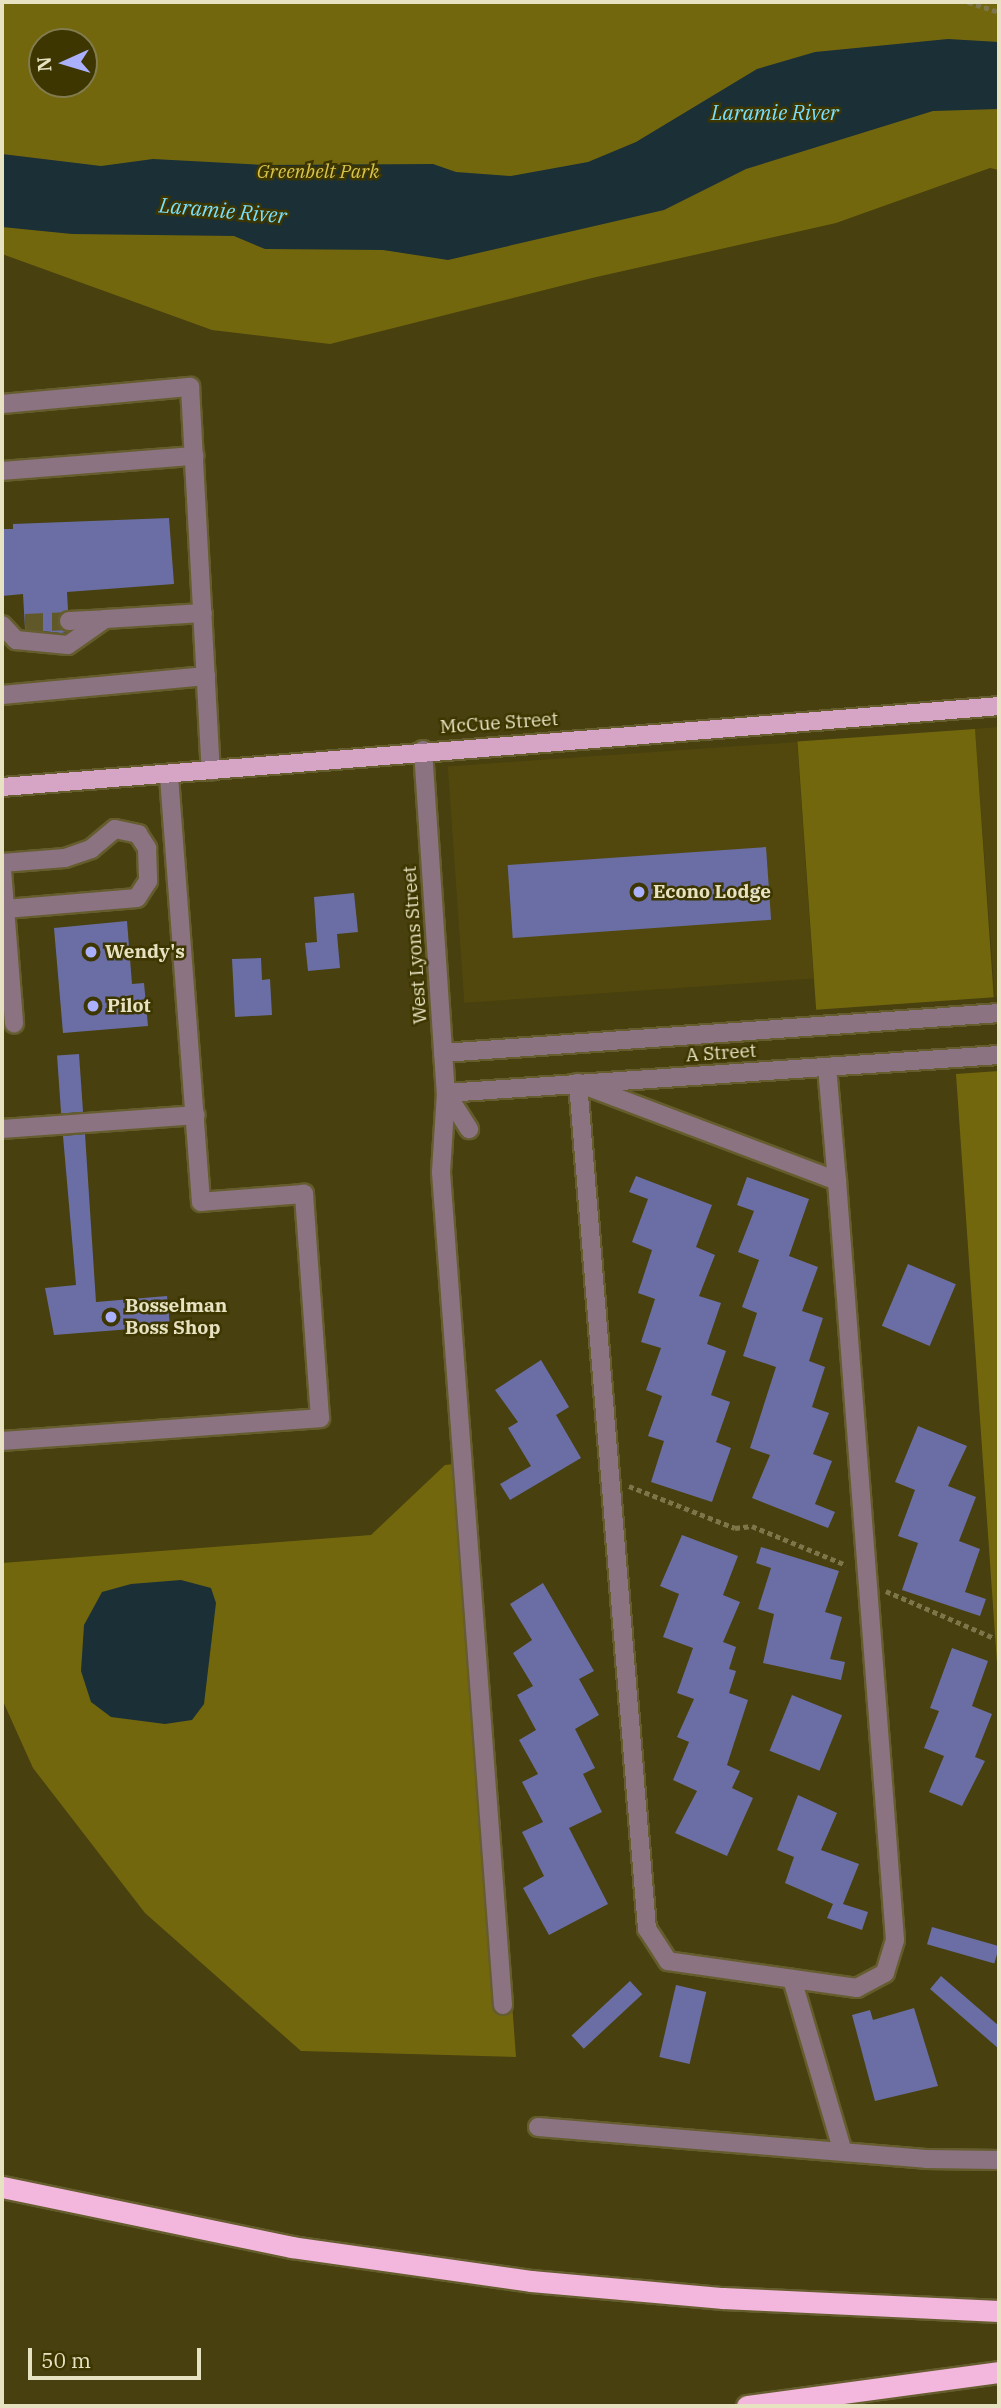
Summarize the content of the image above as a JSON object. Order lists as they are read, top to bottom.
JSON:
{
  "streets": {
    "main road": ["McCue Street"],
    "street": ["West Lyons Street", "A Street"]
  },
  "crossings": [
    ["McCue Street", "West Lyons Street"],
    ["West Lyons Street", "A Street"]
  ],
  "water": ["Laramie River"],
  "parks": ["Greenbelt Park"],
  "places": [
    "Econo Lodge",
    "Wendy's",
    "Pilot",
    "Bosselman Boss Shop"
  ],
  "scale_bar": "50 m",
  "north": "left"
}
